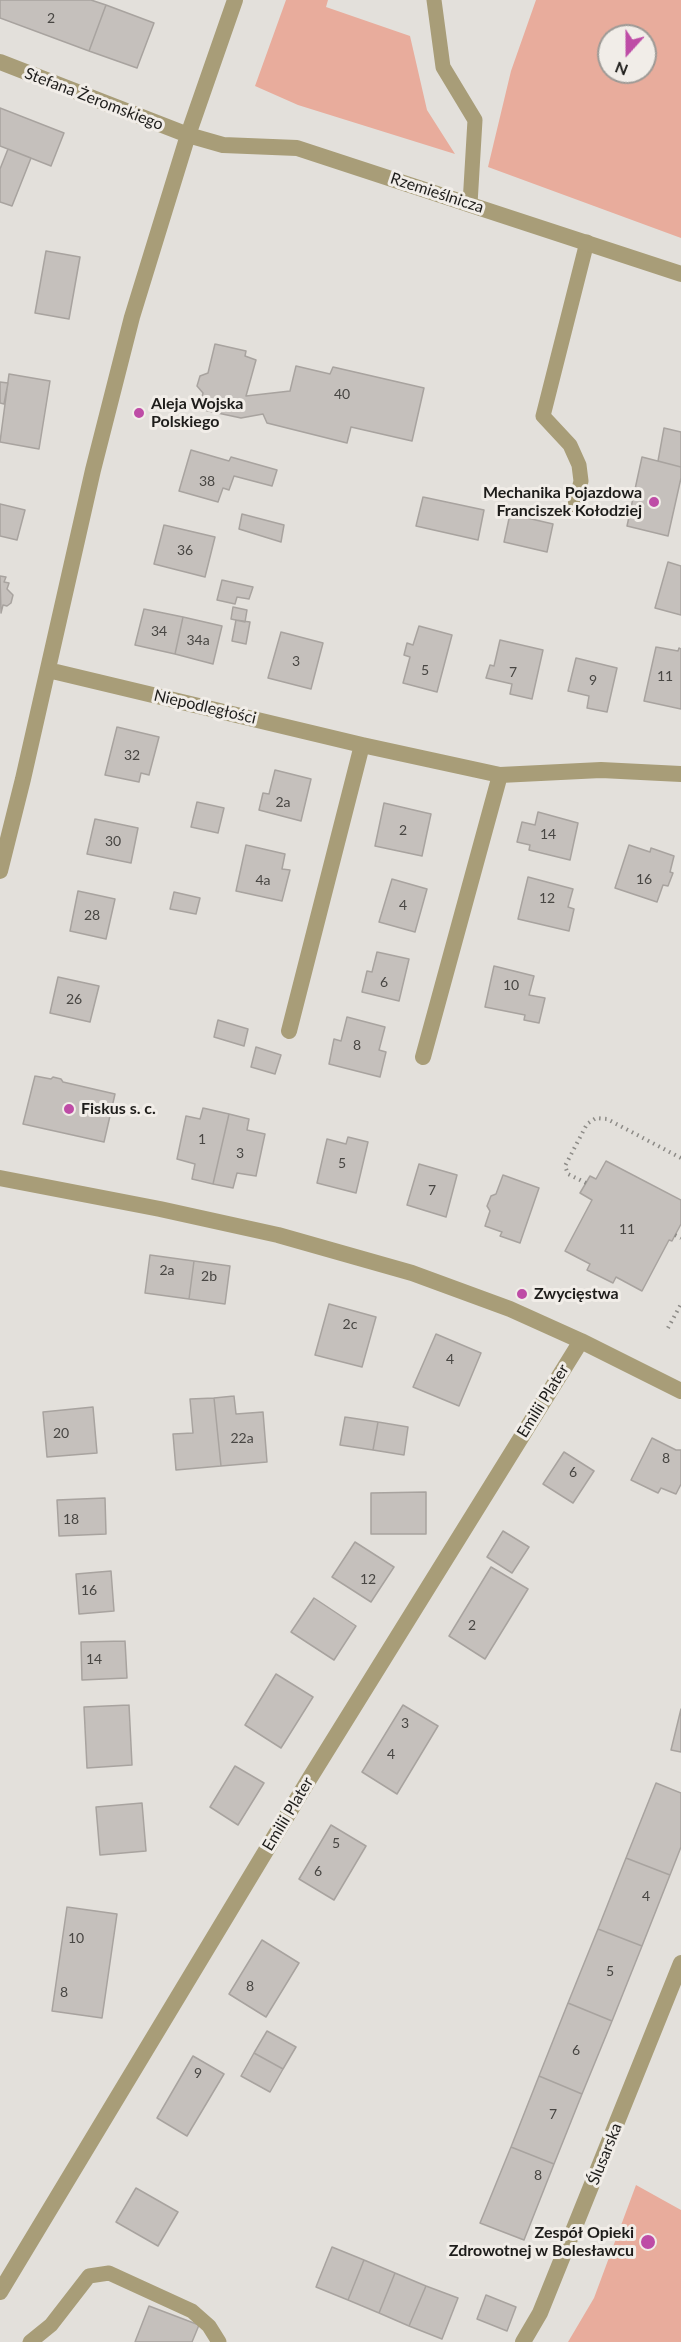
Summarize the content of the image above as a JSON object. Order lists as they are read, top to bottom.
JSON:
{
  "streets": {
    "street": [
      "Stefana Żeromskiego",
      "Rzemieślnicza",
      "Niepodległości",
      "Emilii Plater",
      "Ślusarska"
    ]
  },
  "crossings": [
    ["Stefana Żeromskiego", "Rzemieślnicza"]
  ],
  "places": [
    "Aleja Wojska Polskiego",
    "Mechanika Pojazdowa Franciszek Kołodziej",
    "Fiskus s. c.",
    "Zwycięstwa",
    "Zespół Opieki Zdrowotnej w Bolesławcu"
  ],
  "house_numbers": [
    "2",
    "40",
    "38",
    "36",
    "34",
    "34a",
    "3",
    "5",
    "7",
    "11",
    "9",
    "32",
    "2a",
    "2",
    "14",
    "30",
    "16",
    "4a",
    "12",
    "4",
    "28",
    "6",
    "10",
    "26",
    "8",
    "1",
    "3",
    "5",
    "7",
    "11",
    "2a",
    "2b",
    "2c",
    "4",
    "20",
    "22a",
    "8",
    "6",
    "18",
    "12",
    "16",
    "2",
    "14",
    "3",
    "4",
    "5",
    "6",
    "4",
    "10",
    "5",
    "8",
    "8",
    "6",
    "9",
    "7",
    "8"
  ],
  "north": "bottom"
}
